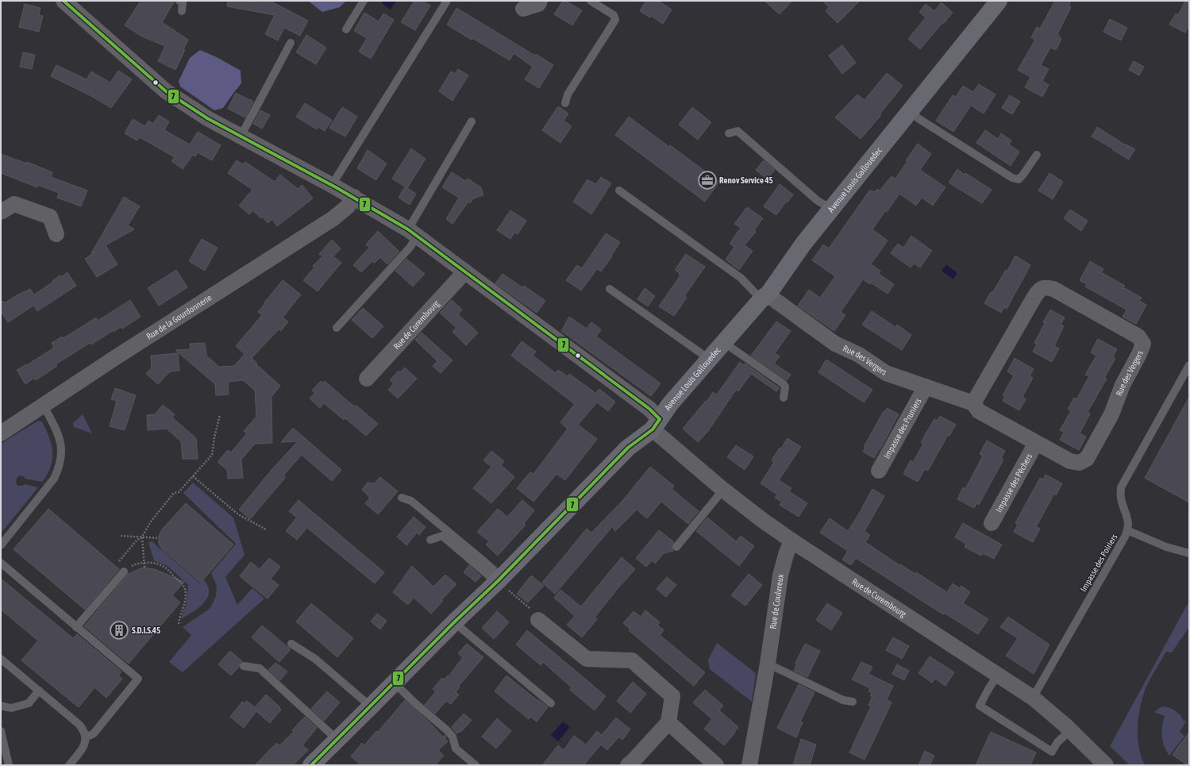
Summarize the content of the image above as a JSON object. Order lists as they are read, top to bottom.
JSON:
{
  "streets": {
    "main road": ["Avenue Louis Gallouedec"],
    "street": [
      "Rue de la Gourdonnerie",
      "Rue de Curembourg",
      "Rue des Vergers",
      "Impasse des Pruniers",
      "Impasse des Pêchers",
      "Rue de Coulvreux"
    ],
    "lane": ["Impasse des Poiriers"]
  },
  "crossings": [
    ["Avenue Louis Gallouedec", "Rue de Curembourg"],
    ["Avenue Louis Gallouedec", "Rue des Vergers"],
    ["Rue de la Gourdonnerie", "Rue de Curembourg"],
    ["Rue de Curembourg", "Impasse des Poiriers"],
    ["Rue de Curembourg", "Rue de Coulvreux"],
    ["Rue des Vergers", "Impasse des Pruniers"],
    ["Rue des Vergers", "Impasse des Pêchers"]
  ],
  "places": {
    "office": ["Renov Service 45"],
    "building": ["S.D.I.S.45"]
  },
  "lines": ["transit line 7"]
}
